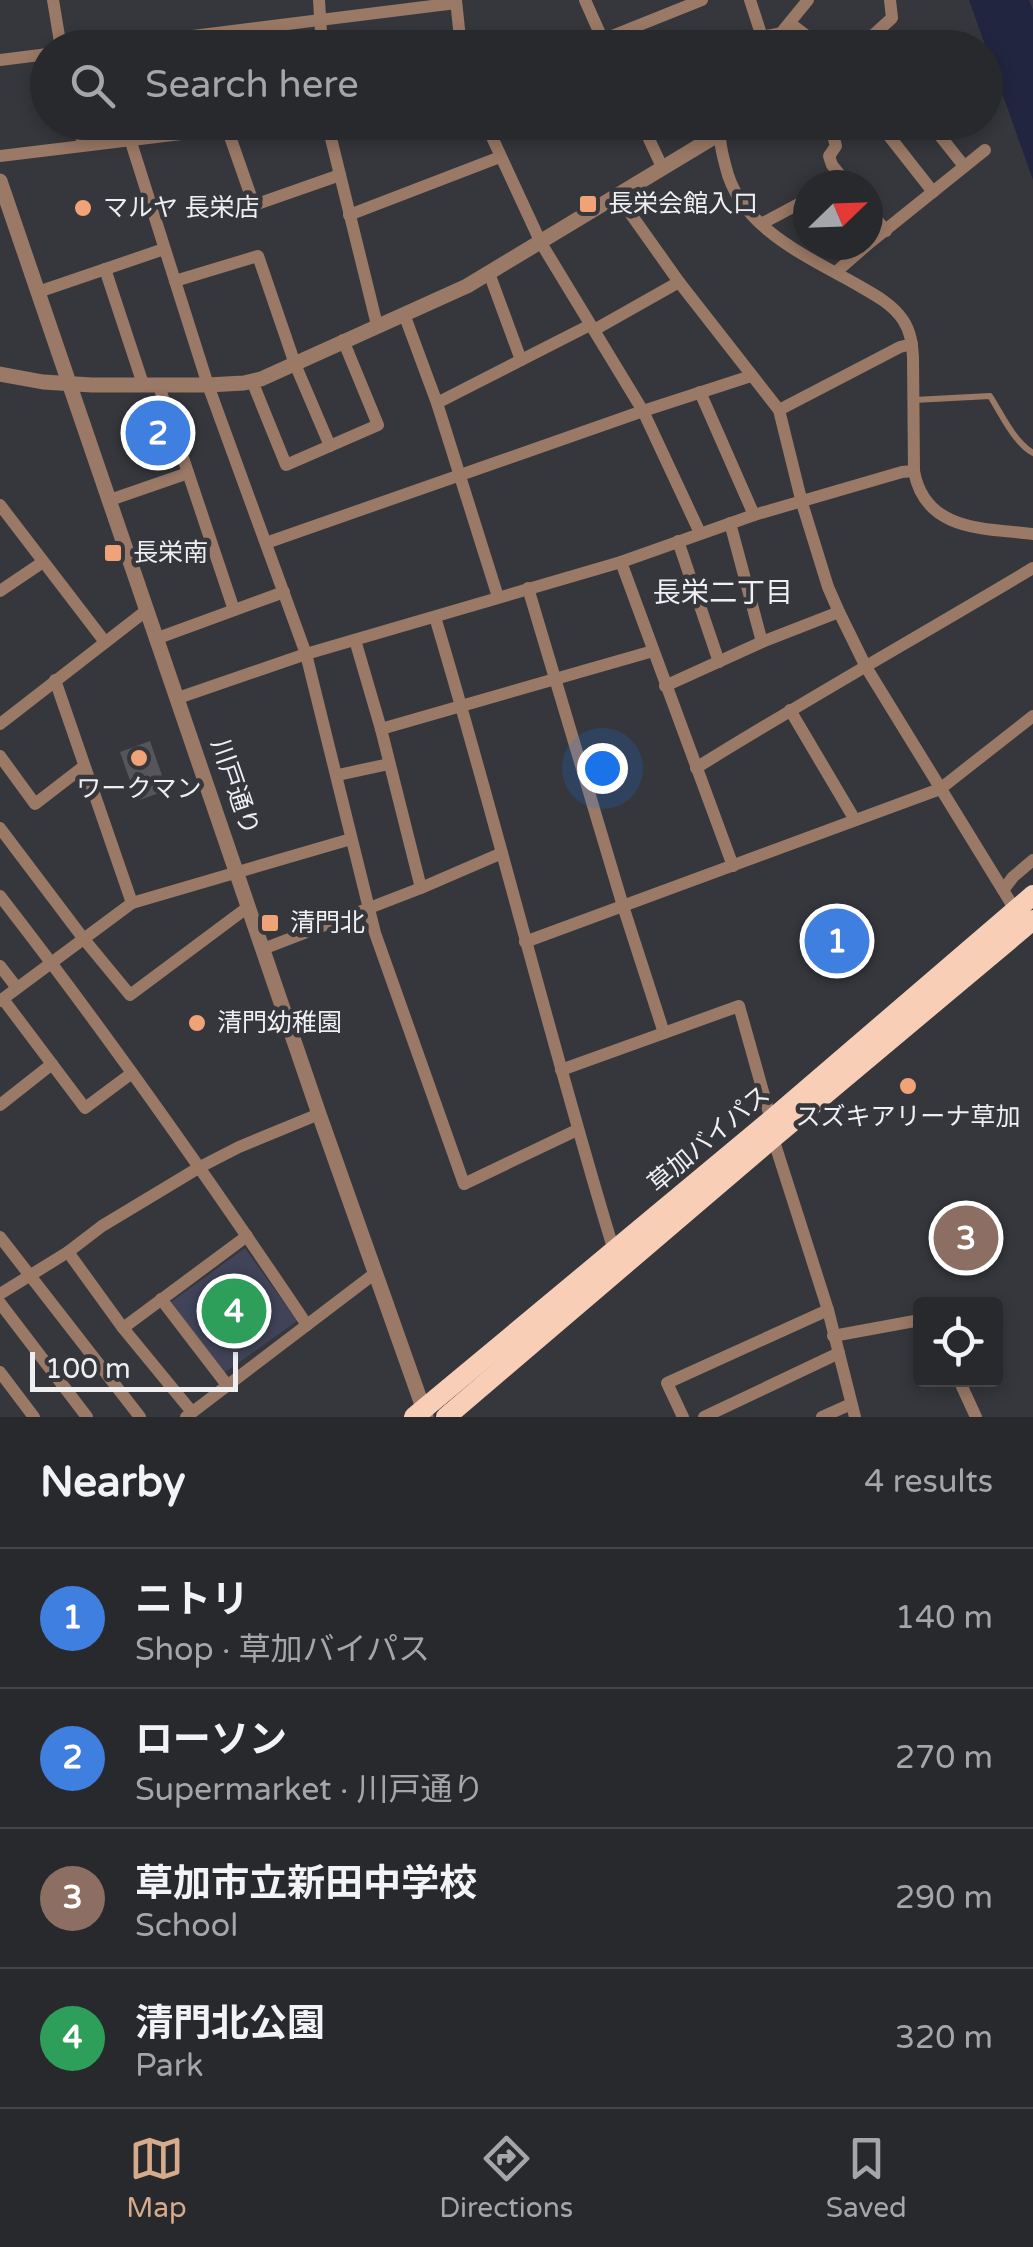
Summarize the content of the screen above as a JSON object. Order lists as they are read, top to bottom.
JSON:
{
  "streets": {
    "highway": ["草加バイパス"],
    "street": ["川戸通り"]
  },
  "crossings": [
    ["川戸通り", "草加バイパス"]
  ],
  "districts": ["長栄二丁目"],
  "places": {
    "transit": ["長栄会館入口", "長栄南", "清門北"],
    "other": [
      "マルヤ 長栄店",
      "ワークマン",
      "清門幼稚園",
      "スズキアリーナ草加"
    ]
  },
  "scale_bar": "100 m",
  "north": "top right",
  "page": {
    "search": "Search here",
    "pins": [
      "2",
      "1",
      "3",
      "4"
    ],
    "scale": "100 m",
    "heading": ["Nearby", "4 results"],
    "list": [
      {
        "mark": "1",
        "name": "ニトリ",
        "note": "Shop · 草加バイパス",
        "value": "140 m"
      },
      {
        "mark": "2",
        "name": "ローソン",
        "note": "Supermarket · 川戸通り",
        "value": "270 m"
      },
      {
        "mark": "3",
        "name": "草加市立新田中学校",
        "note": "School",
        "value": "290 m"
      },
      {
        "mark": "4",
        "name": "清門北公園",
        "note": "Park",
        "value": "320 m"
      }
    ],
    "nav": ["Map", "Directions", "Saved"]
  }
}
